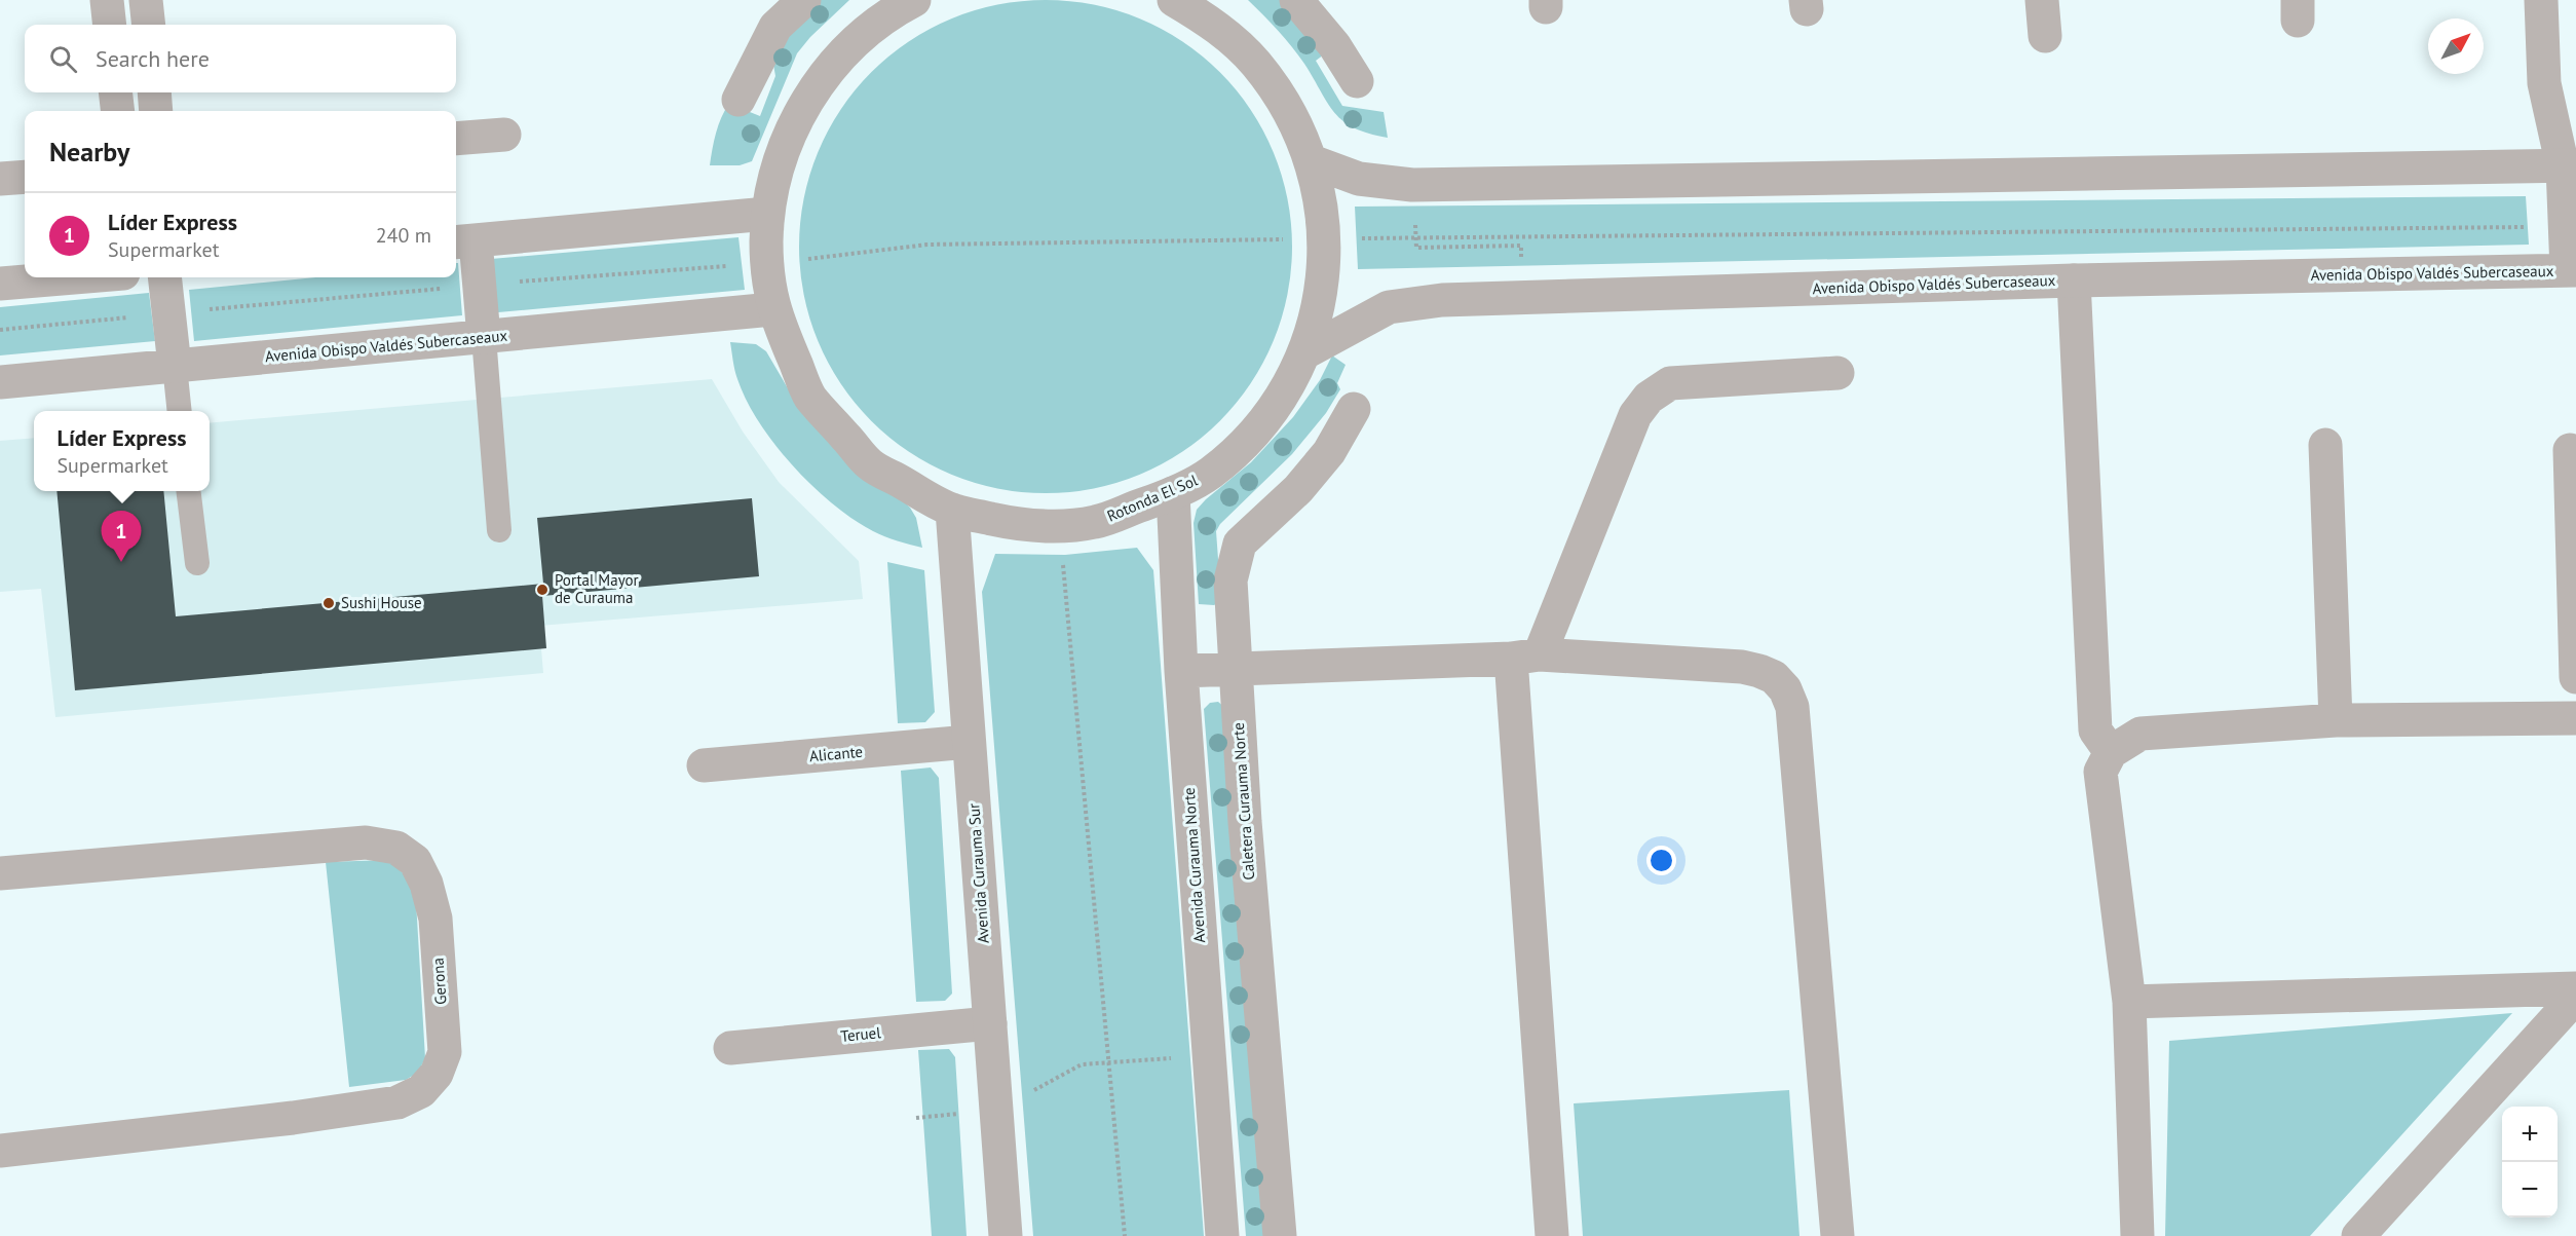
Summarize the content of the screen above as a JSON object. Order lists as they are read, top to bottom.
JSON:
{
  "streets": {
    "street": [
      "Avenida Obispo Valdés Subercaseaux",
      "Rotonda El Sol",
      "Alicante",
      "Caletera Curauma Norte",
      "Avenida Curauma Norte",
      "Avenida Curauma Sur",
      "Gerona",
      "Teruel"
    ]
  },
  "crossings": [
    ["Avenida Obispo Valdés Subercaseaux", "Rotonda El Sol"],
    ["Rotonda El Sol", "Avenida Curauma Norte"],
    ["Rotonda El Sol", "Avenida Curauma Sur"],
    ["Alicante", "Avenida Curauma Sur"],
    ["Avenida Curauma Sur", "Teruel"]
  ],
  "places": ["Portal Mayor de Curauma", "Sushi House"],
  "north": "top right",
  "page": {
    "search": "Search here",
    "heading": "Nearby",
    "list": [
      {
        "mark": "1",
        "name": "Líder Express",
        "note": "Supermarket",
        "value": "240 m"
      }
    ],
    "popup": ["Líder Express", "Supermarket"],
    "pins": "1",
    "map_buttons": ["+", "−"]
  }
}
